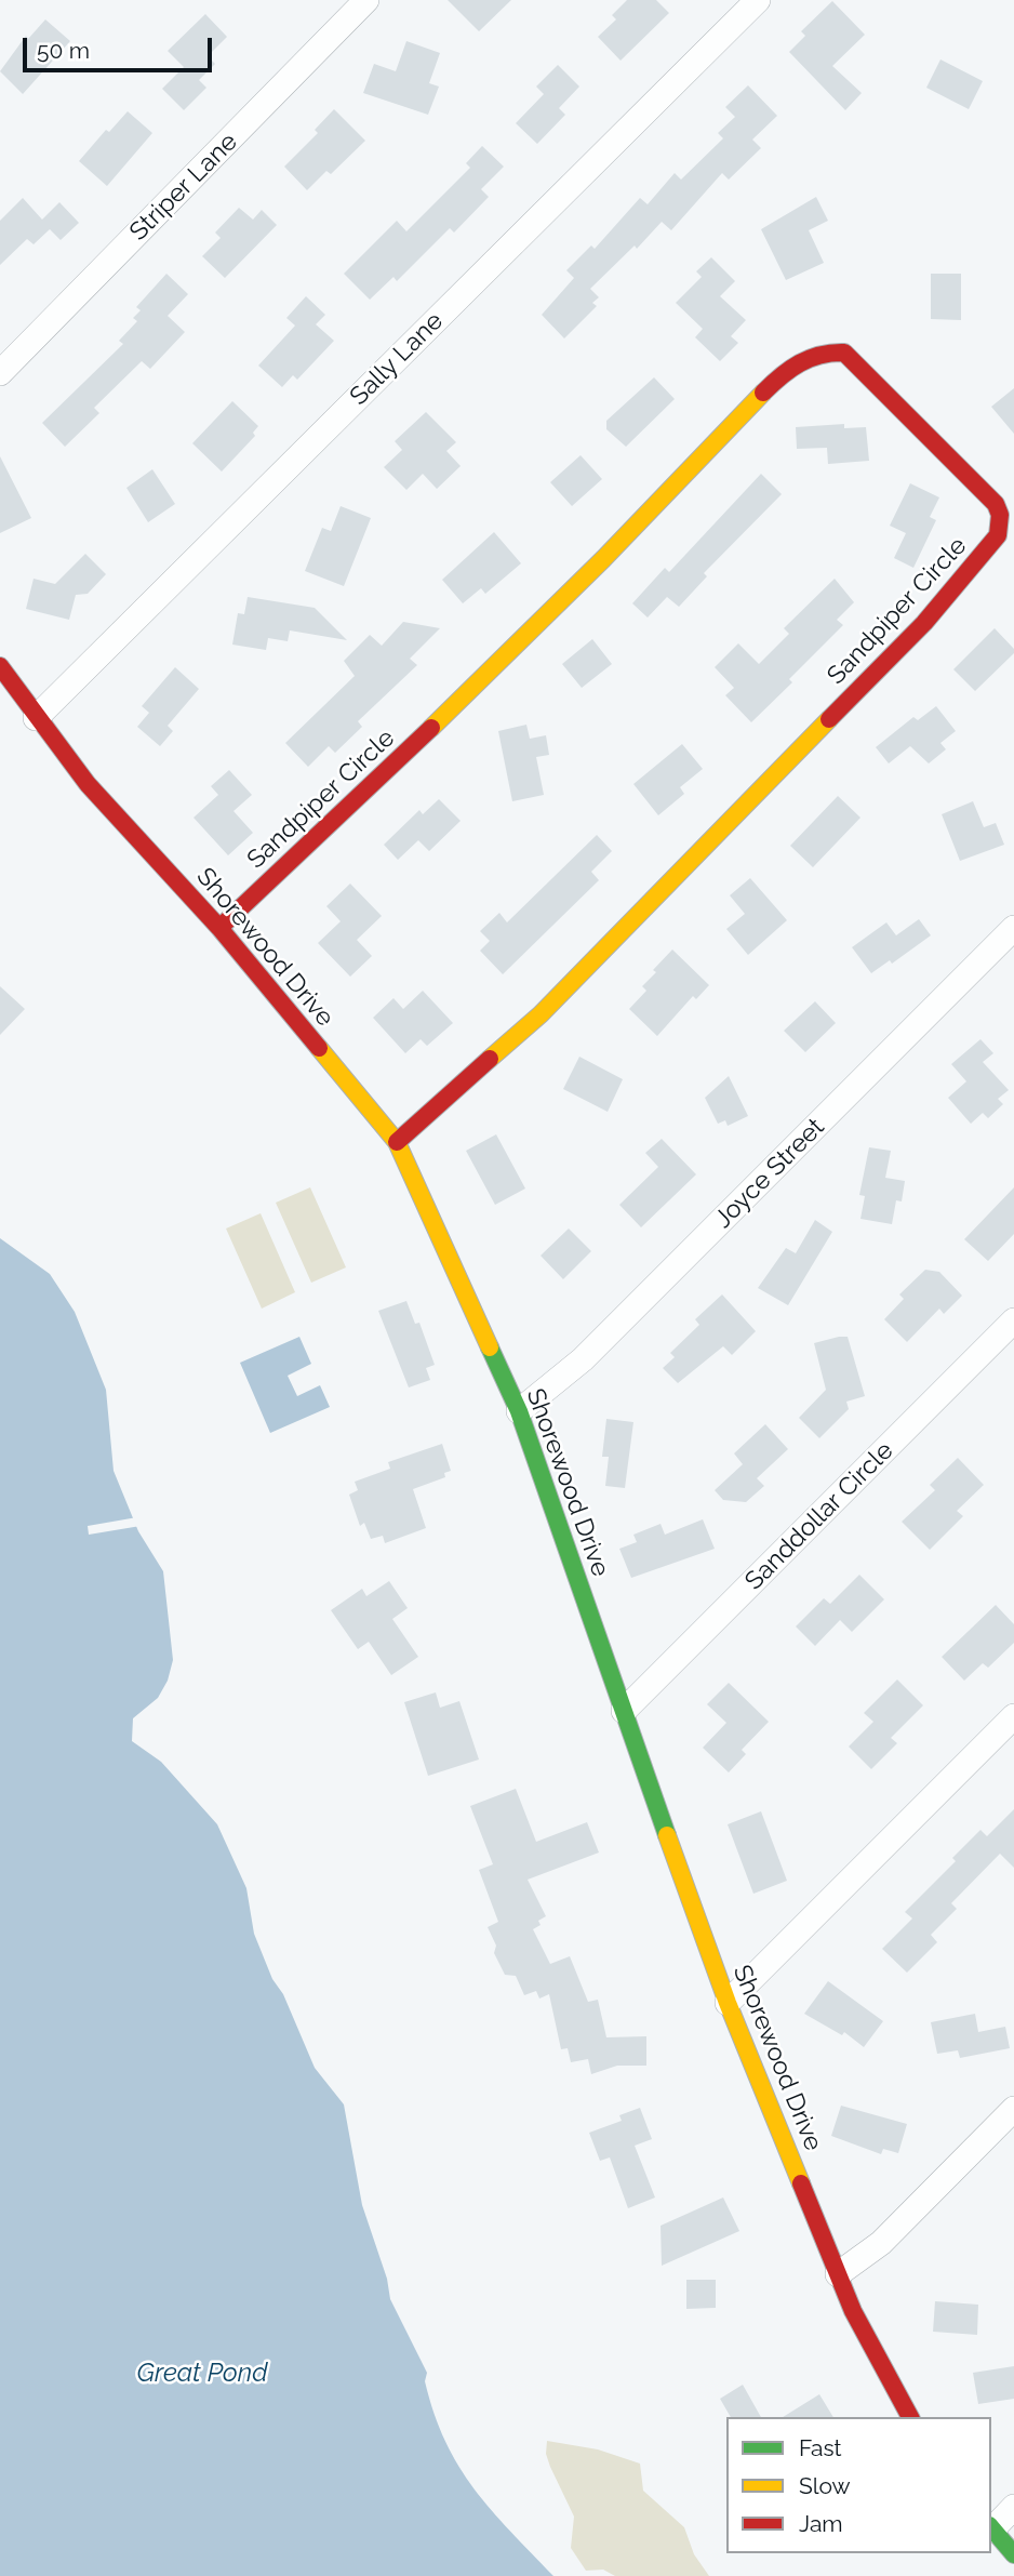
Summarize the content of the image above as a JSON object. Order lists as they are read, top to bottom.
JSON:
{
  "streets": {
    "street": [
      "Striper Lane",
      "Sally Lane",
      "Sandpiper Circle",
      "Shorewood Drive",
      "Joyce Street",
      "Sanddollar Circle"
    ]
  },
  "crossings": [
    ["Sally Lane", "Shorewood Drive"],
    ["Sandpiper Circle", "Shorewood Drive"],
    ["Shorewood Drive", "Joyce Street"],
    ["Shorewood Drive", "Sanddollar Circle"]
  ],
  "water": ["Great Pond"],
  "legend": ["Fast", "Slow", "Jam"],
  "scale_bar": "50 m"
}
